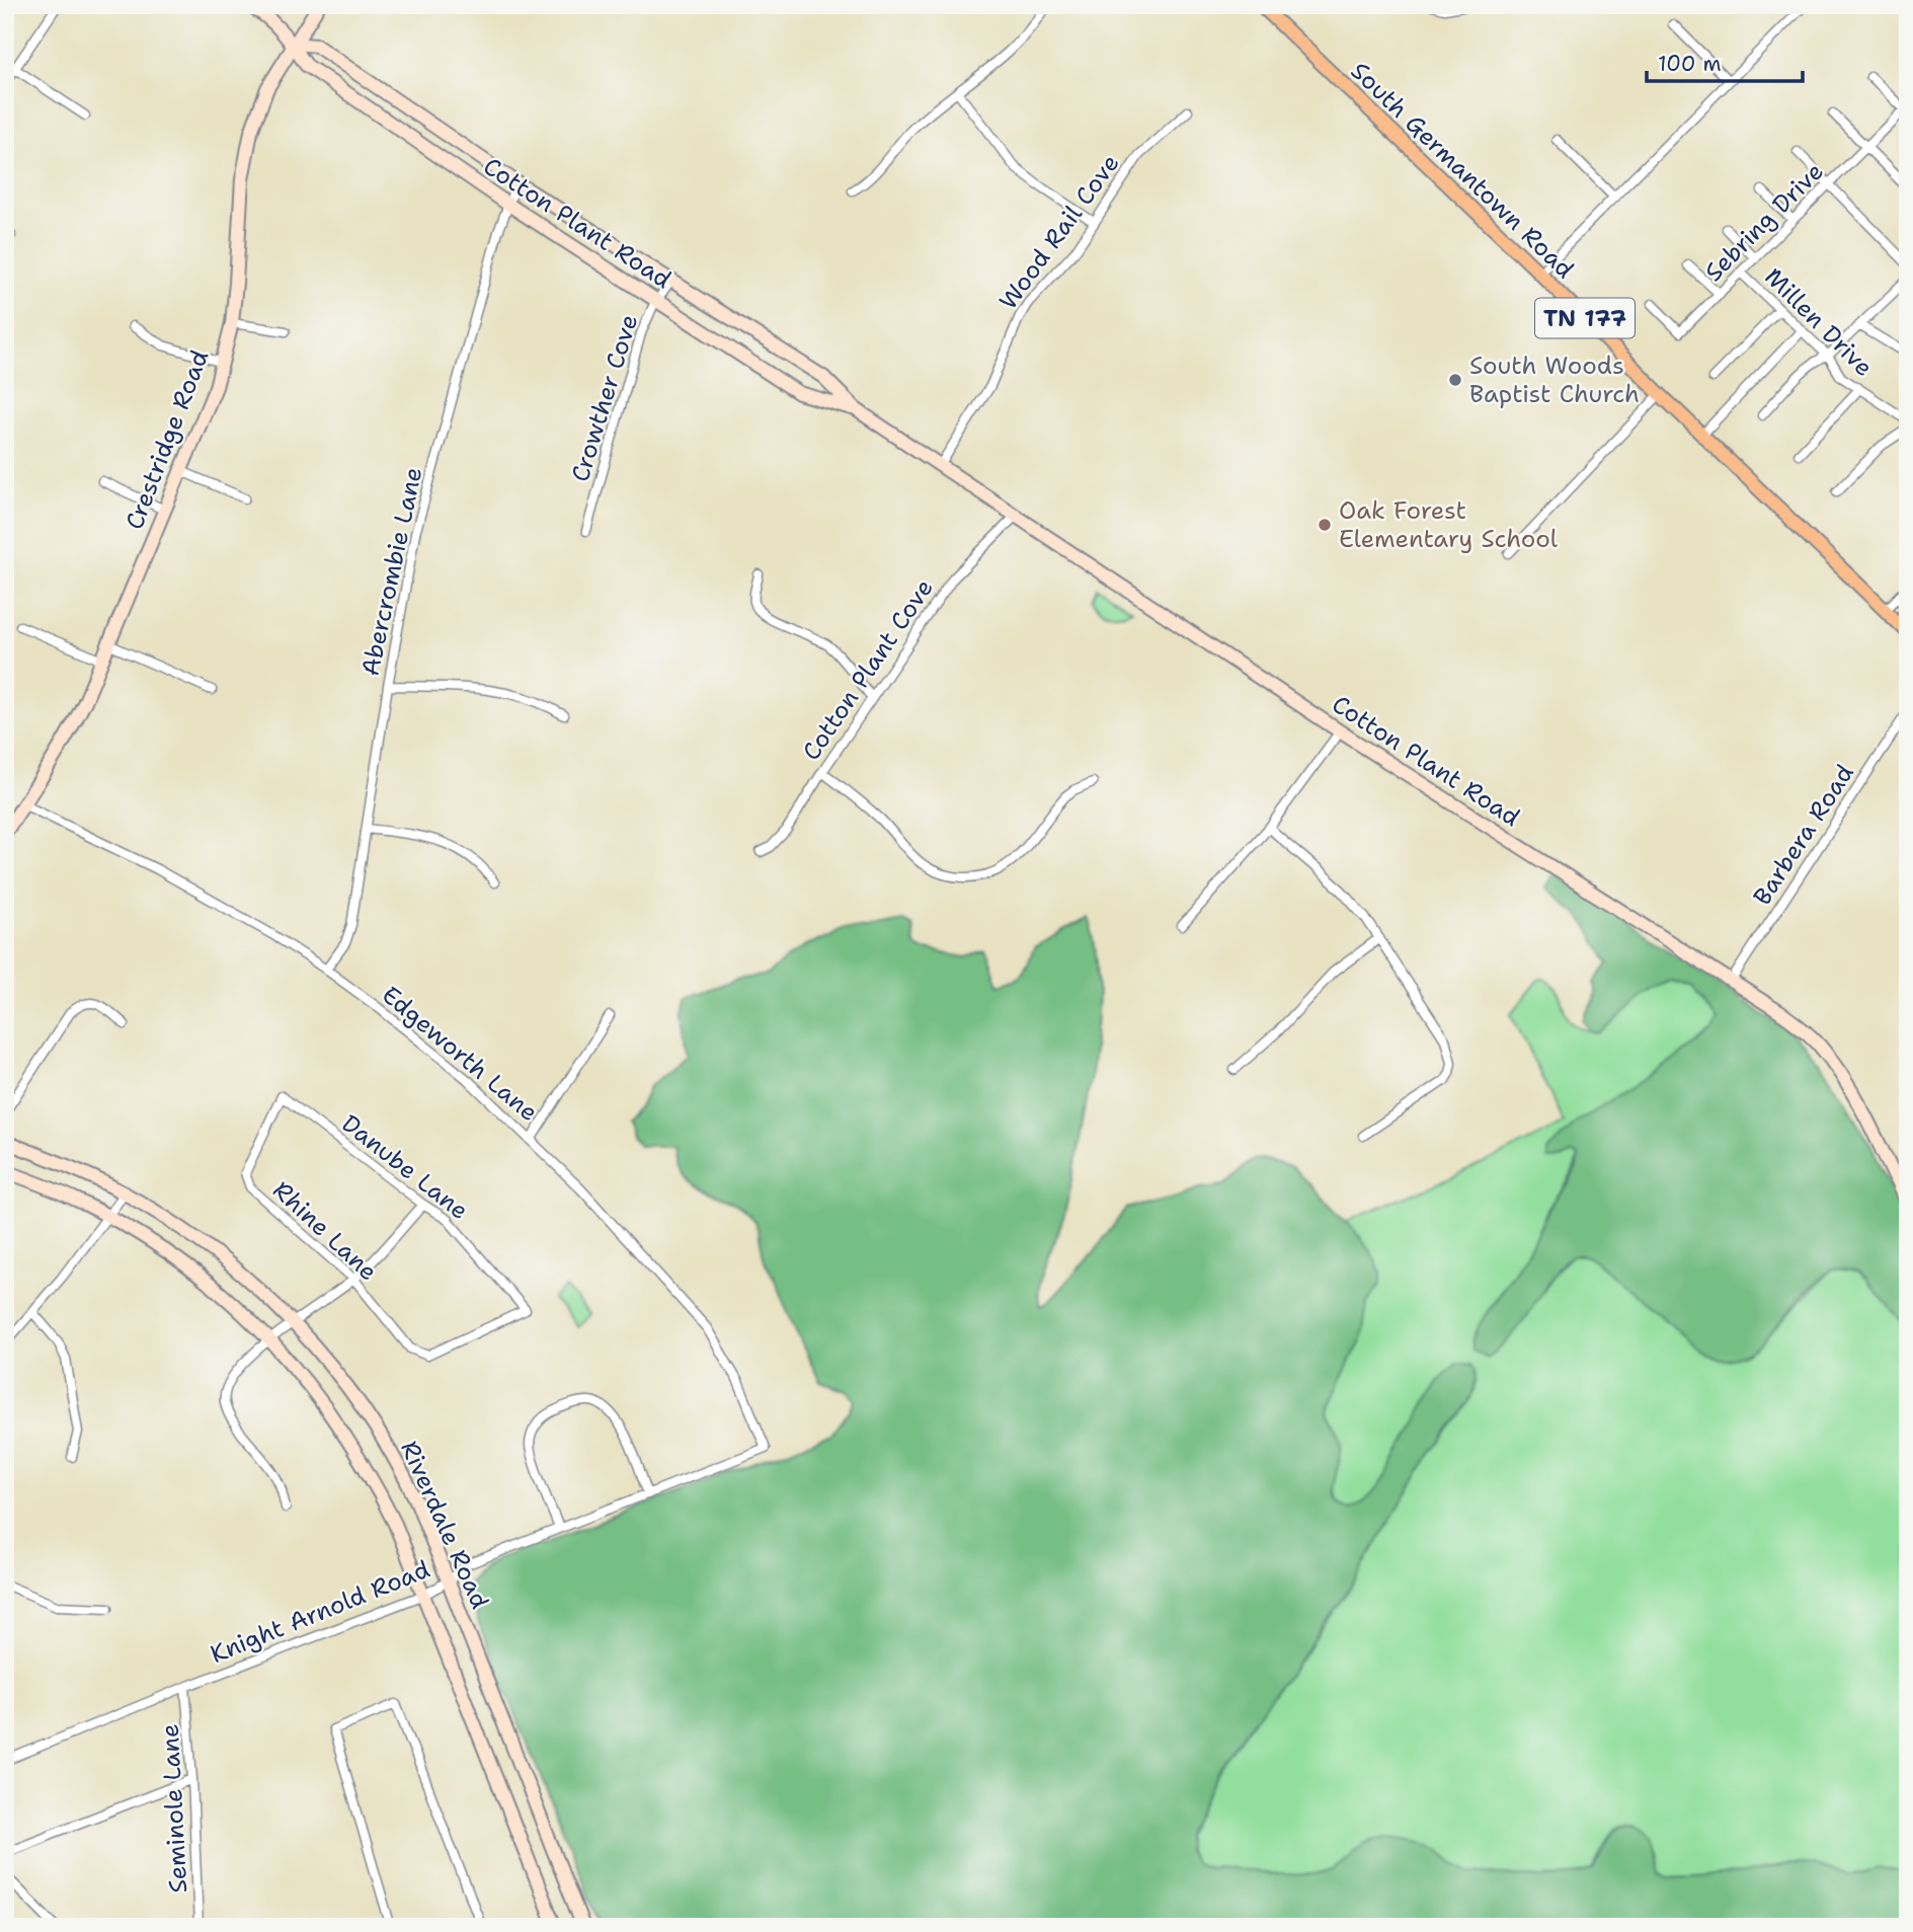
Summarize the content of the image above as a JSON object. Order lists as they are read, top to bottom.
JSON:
{
  "streets": {
    "main road": ["South Germantown Road", "TN 177"],
    "street": [
      "Sebring Drive",
      "Cotton Plant Road",
      "Wood Rail Cove",
      "Millen Drive",
      "Crowther Cove",
      "Crestridge Road",
      "Abercrombie Lane",
      "Cotton Plant Cove",
      "Barbera Road",
      "Edgeworth Lane",
      "Danube Lane",
      "Rhine Lane",
      "Riverdale Road",
      "Knight Arnold Road",
      "Seminole Lane"
    ]
  },
  "crossings": [
    ["Sebring Drive", "Millen Drive"],
    ["Cotton Plant Road", "Wood Rail Cove"],
    ["Cotton Plant Road", "Crowther Cove"],
    ["Cotton Plant Road", "Crestridge Road"],
    ["Cotton Plant Road", "Abercrombie Lane"],
    ["Cotton Plant Road", "Cotton Plant Cove"],
    ["Cotton Plant Road", "Barbera Road"],
    ["Crestridge Road", "Edgeworth Lane"],
    ["Abercrombie Lane", "Edgeworth Lane"],
    ["Edgeworth Lane", "Knight Arnold Road"],
    ["Danube Lane", "Rhine Lane"],
    ["Riverdale Road", "Knight Arnold Road"],
    ["Knight Arnold Road", "Seminole Lane"]
  ],
  "places": ["South Woods Baptist Church", "Oak Forest Elementary School"],
  "scale_bar": "100 m"
}
